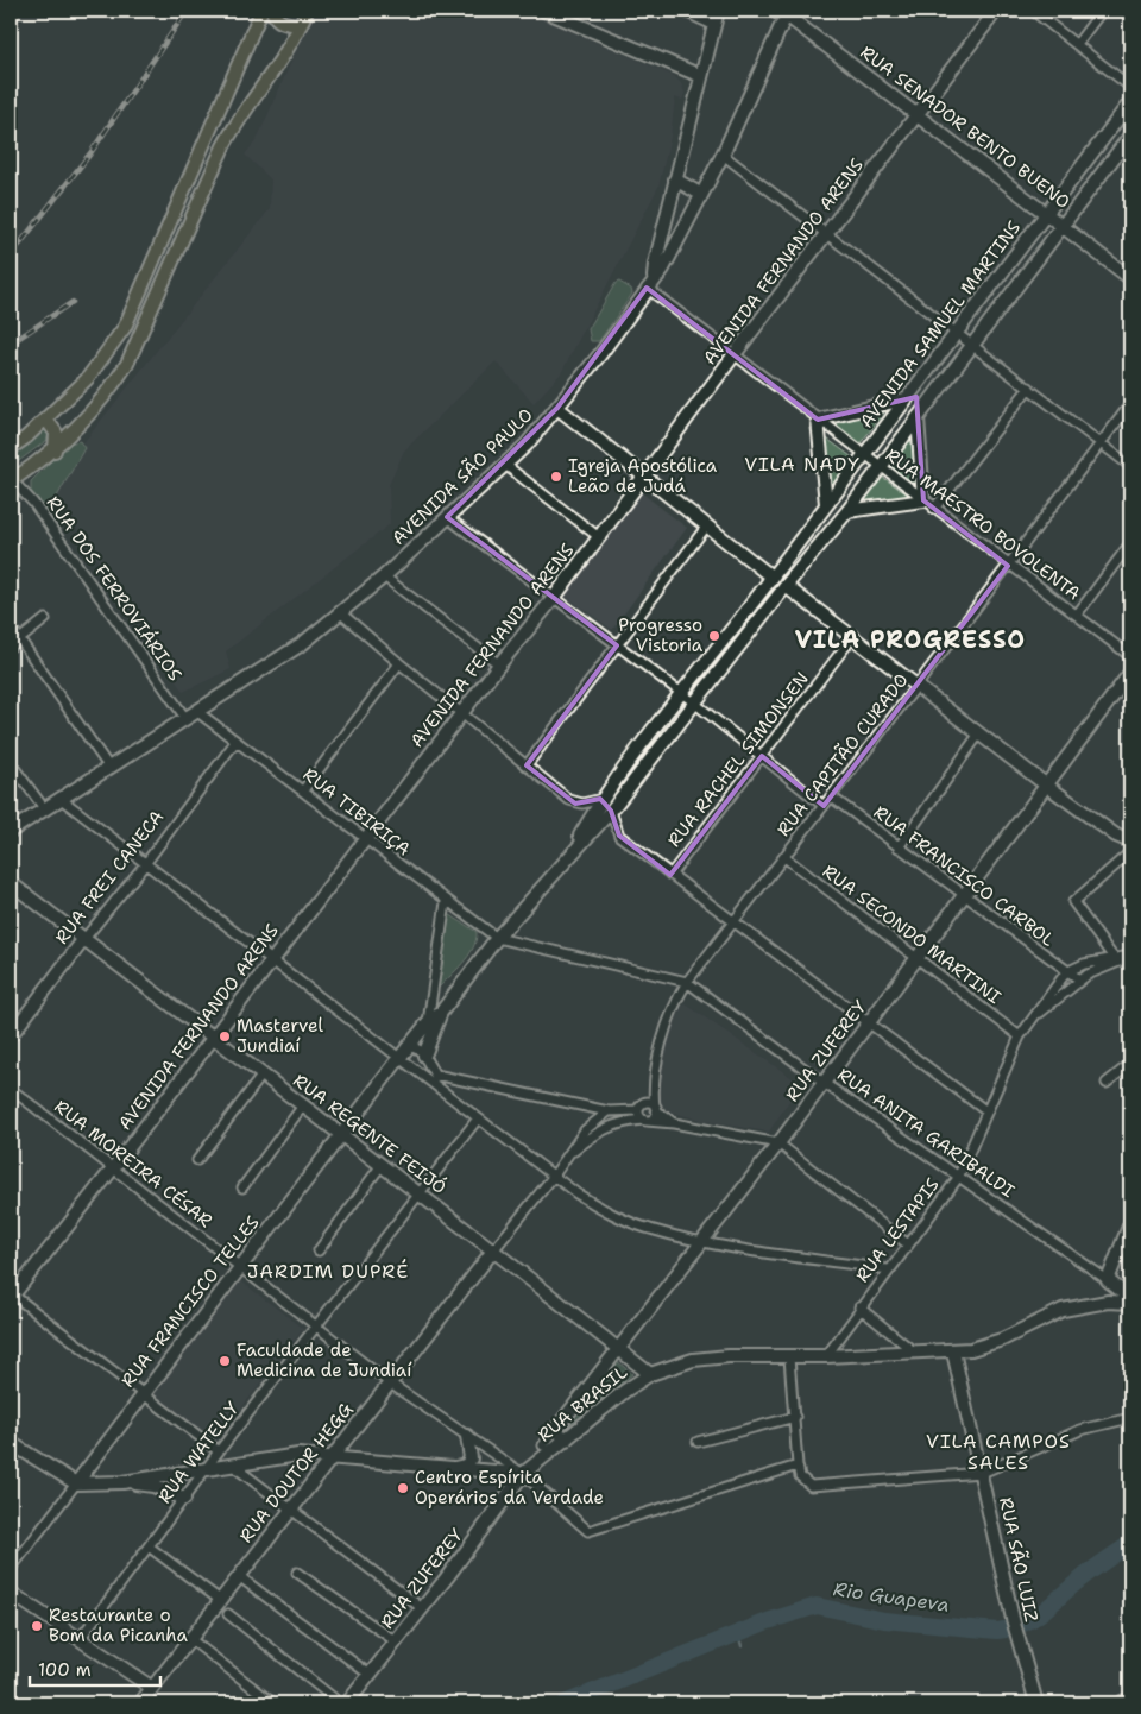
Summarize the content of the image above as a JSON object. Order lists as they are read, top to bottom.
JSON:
{
  "streets": {
    "main road": [
      "RUA SENADOR BENTO BUENO",
      "AVENIDA FERNANDO ARENS",
      "AVENIDA SAMUEL MARTINS",
      "AVENIDA SÃO PAULO",
      "RUA FREI CANECA",
      "RUA ZUFEREY",
      "RUA ANITA GARIBALDI",
      "RUA REGENTE FEIJÓ",
      "RUA FRANCISCO TELLES",
      "RUA BRASIL",
      "RUA DOUTOR HEGG",
      "RUA SÃO LUIZ"
    ],
    "street": [
      "RUA MAESTRO BOVOLENTA",
      "RUA DOS FERROVIÁRIOS",
      "RUA CAPITÃO CURADO",
      "RUA RACHEL SIMONSEN",
      "RUA TIBIRIÇA",
      "RUA FRANCISCO CARBOL",
      "RUA SECONDO MARTINI",
      "RUA MOREIRA CÉSAR",
      "RUA LESTAPIS",
      "RUA WATELLY"
    ]
  },
  "crossings": [
    ["RUA SENADOR BENTO BUENO", "AVENIDA FERNANDO ARENS"],
    ["RUA SENADOR BENTO BUENO", "AVENIDA SAMUEL MARTINS"],
    ["RUA SENADOR BENTO BUENO", "AVENIDA SÃO PAULO"],
    ["AVENIDA FERNANDO ARENS", "RUA MAESTRO BOVOLENTA"],
    ["AVENIDA FERNANDO ARENS", "RUA TIBIRIÇA"],
    ["AVENIDA FERNANDO ARENS", "RUA REGENTE FEIJÓ"],
    ["AVENIDA FERNANDO ARENS", "RUA MOREIRA CÉSAR"],
    ["AVENIDA SAMUEL MARTINS", "RUA MAESTRO BOVOLENTA"],
    ["AVENIDA SAMUEL MARTINS", "RUA TIBIRIÇA"],
    ["AVENIDA SAMUEL MARTINS", "RUA ANITA GARIBALDI"],
    ["AVENIDA SAMUEL MARTINS", "RUA FRANCISCO TELLES"],
    ["AVENIDA SÃO PAULO", "RUA MAESTRO BOVOLENTA"],
    ["AVENIDA SÃO PAULO", "RUA DOS FERROVIÁRIOS"],
    ["AVENIDA SÃO PAULO", "RUA TIBIRIÇA"],
    ["RUA MAESTRO BOVOLENTA", "RUA CAPITÃO CURADO"],
    ["RUA DOS FERROVIÁRIOS", "RUA TIBIRIÇA"],
    ["RUA CAPITÃO CURADO", "RUA FRANCISCO CARBOL"],
    ["RUA CAPITÃO CURADO", "RUA SECONDO MARTINI"],
    ["RUA CAPITÃO CURADO", "RUA ANITA GARIBALDI"],
    ["RUA TIBIRIÇA", "RUA FREI CANECA"],
    ["RUA TIBIRIÇA", "RUA ANITA GARIBALDI"],
    ["RUA FRANCISCO CARBOL", "RUA ZUFEREY"],
    ["RUA FRANCISCO CARBOL", "RUA LESTAPIS"],
    ["RUA FREI CANECA", "RUA REGENTE FEIJÓ"],
    ["RUA SECONDO MARTINI", "RUA ZUFEREY"],
    ["RUA SECONDO MARTINI", "RUA LESTAPIS"],
    ["RUA ZUFEREY", "RUA ANITA GARIBALDI"],
    ["RUA ZUFEREY", "RUA REGENTE FEIJÓ"],
    ["RUA ZUFEREY", "RUA MOREIRA CÉSAR"],
    ["RUA ZUFEREY", "RUA BRASIL"],
    ["RUA ZUFEREY", "RUA DOUTOR HEGG"],
    ["RUA ANITA GARIBALDI", "RUA LESTAPIS"],
    ["RUA ANITA GARIBALDI", "RUA BRASIL"],
    ["RUA REGENTE FEIJÓ", "RUA FRANCISCO TELLES"],
    ["RUA REGENTE FEIJÓ", "RUA BRASIL"],
    ["RUA REGENTE FEIJÓ", "RUA WATELLY"],
    ["RUA REGENTE FEIJÓ", "RUA DOUTOR HEGG"],
    ["RUA MOREIRA CÉSAR", "RUA FRANCISCO TELLES"],
    ["RUA MOREIRA CÉSAR", "RUA BRASIL"],
    ["RUA MOREIRA CÉSAR", "RUA WATELLY"],
    ["RUA MOREIRA CÉSAR", "RUA DOUTOR HEGG"],
    ["RUA LESTAPIS", "RUA BRASIL"],
    ["RUA BRASIL", "RUA SÃO LUIZ"]
  ],
  "districts": [
    "VILA NADY",
    "VILA PROGRESSO",
    "JARDIM DUPRÉ",
    "VILA CAMPOS SALES"
  ],
  "water": ["Rio Guapeva"],
  "places": [
    "Igreja Apostólica Leão de Judá",
    "Progresso Vistoria",
    "Mastervel Jundiaí",
    "Faculdade de Medicina de Jundiaí",
    "Centro Espírita Operários da Verdade",
    "Restaurante o Bom da Picanha"
  ],
  "scale_bar": "100 m"
}
